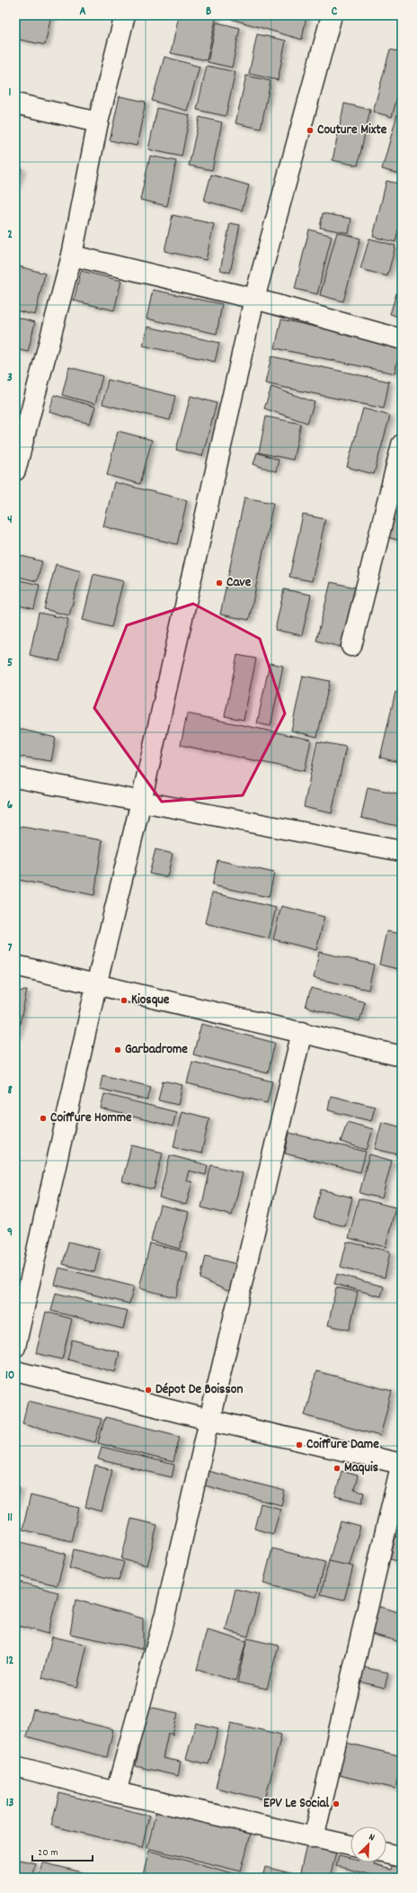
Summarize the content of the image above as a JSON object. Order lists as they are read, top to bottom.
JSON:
{
  "places": [
    "Couture Mixte",
    "Cave",
    "Kiosque",
    "Garbadrome",
    "Coiffure Homme",
    "Dépot De Boisson",
    "Coiffure Dame",
    "Maquis",
    "EPV Le Social"
  ],
  "scale_bar": "20 m",
  "north": "top right",
  "grid": {
    "columns": ["A", "B", "C"],
    "rows": [
      "1",
      "2",
      "3",
      "4",
      "5",
      "6",
      "7",
      "8",
      "9",
      "10",
      "11",
      "12",
      "13"
    ]
  }
}
